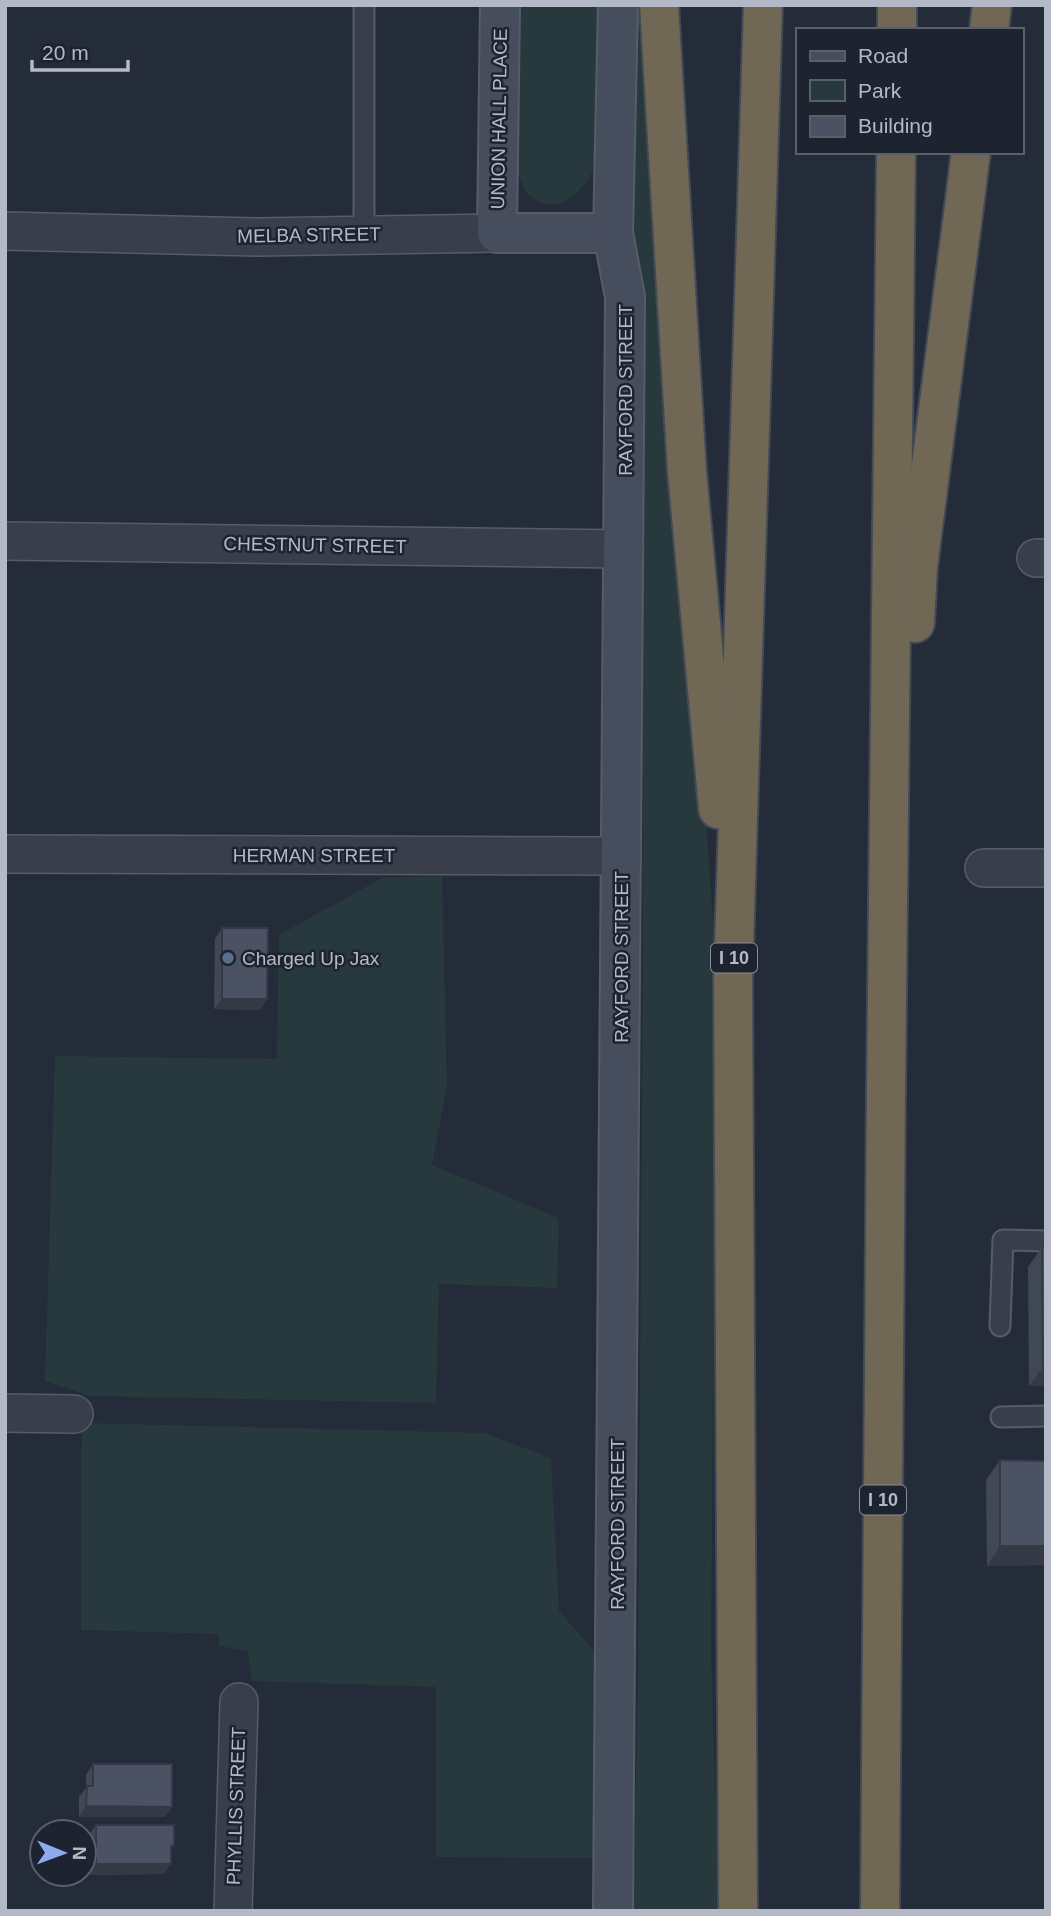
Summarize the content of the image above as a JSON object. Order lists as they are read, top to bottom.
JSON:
{
  "streets": {
    "highway": ["I 10"],
    "street": [
      "UNION HALL PLACE",
      "MELBA STREET",
      "RAYFORD STREET",
      "CHESTNUT STREET",
      "HERMAN STREET",
      "PHYLLIS STREET"
    ]
  },
  "crossings": [
    ["UNION HALL PLACE", "MELBA STREET"],
    ["MELBA STREET", "RAYFORD STREET"],
    ["RAYFORD STREET", "CHESTNUT STREET"],
    ["RAYFORD STREET", "HERMAN STREET"]
  ],
  "places": ["Charged Up Jax"],
  "legend": ["Road", "Park", "Building"],
  "scale_bar": "20 m",
  "north": "right"
}
